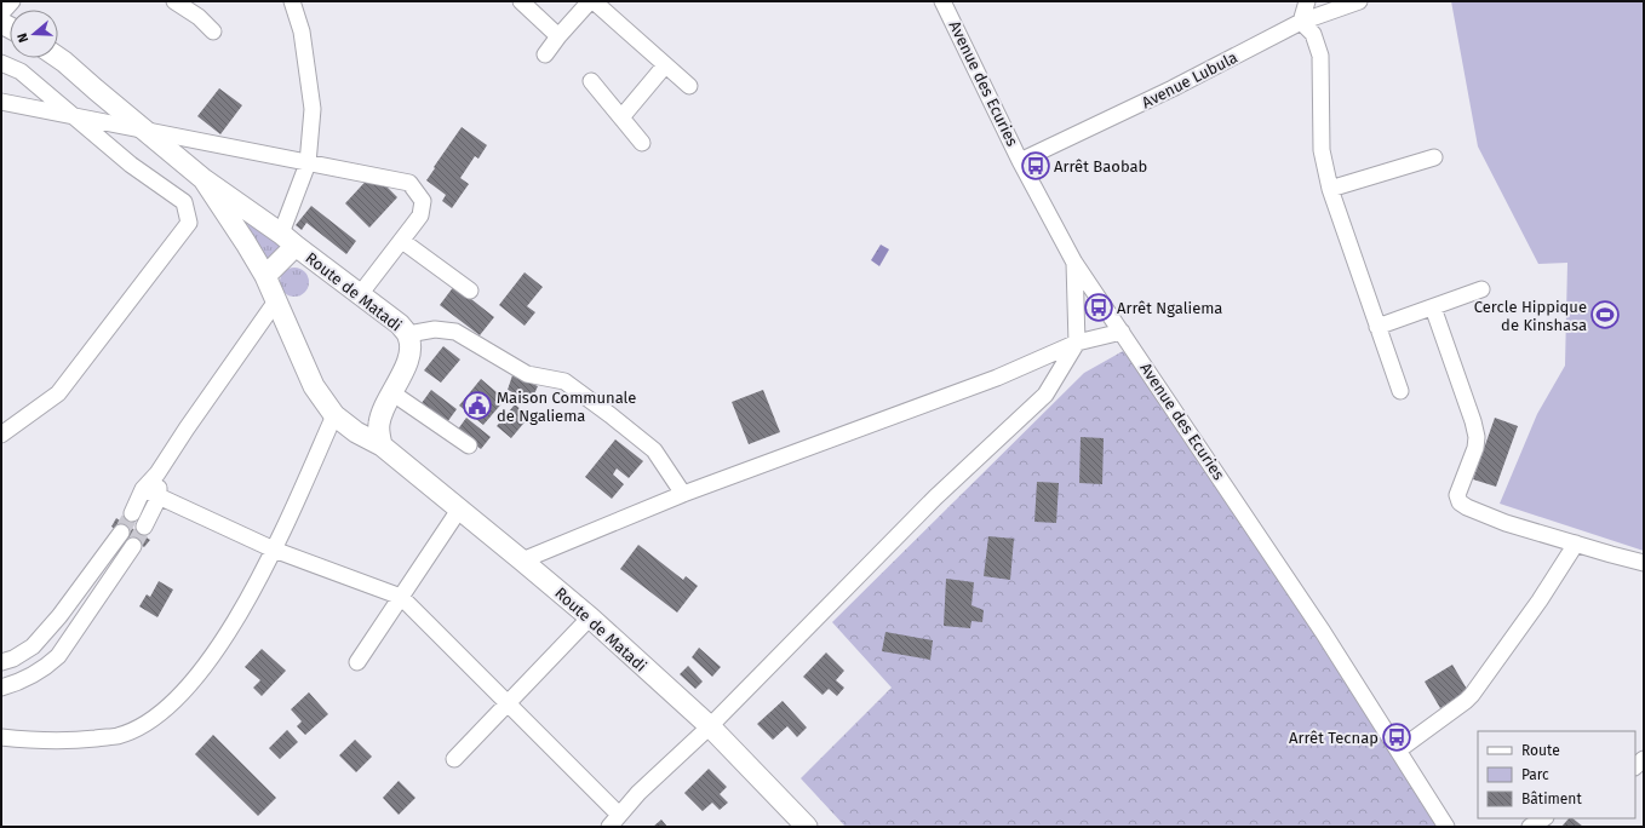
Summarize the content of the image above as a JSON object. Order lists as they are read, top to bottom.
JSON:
{
  "streets": {
    "main road": ["Route de Matadi"],
    "street": ["Avenue Lubula", "Avenue des Ecuries"]
  },
  "crossings": [
    ["Avenue Lubula", "Avenue des Ecuries"]
  ],
  "places": {
    "bus stop": ["Arrêt Baobab", "Arrêt Ngaliema", "Arrêt Tecnap"],
    "sports": ["Cercle Hippique de Kinshasa"],
    "public building": ["Maison Communale de Ngaliema"]
  },
  "legend": ["Route", "Parc", "Bâtiment"],
  "north": "left"
}
